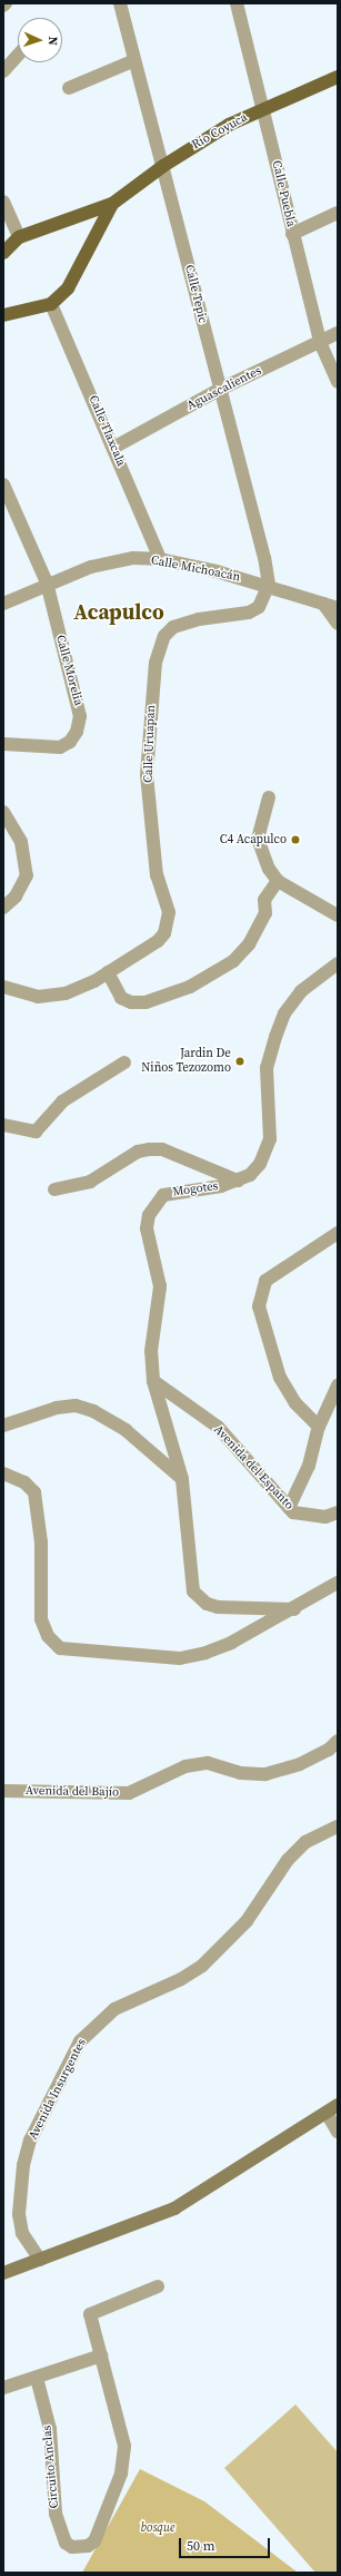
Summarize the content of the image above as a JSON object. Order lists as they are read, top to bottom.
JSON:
{
  "streets": {
    "main road": ["Río Coyuca"],
    "street": [
      "Calle Puebla",
      "Calle Tepic",
      "Aguascalientes",
      "Calle Tlaxcala",
      "Calle Michoacán",
      "Calle Morelia",
      "Calle Uruapan",
      "Mogotes",
      "Avenida del Espanto",
      "Avenida del Bajío",
      "Avenida Insurgentes",
      "Circuito Anclas"
    ]
  },
  "crossings": [
    ["Río Coyuca", "Calle Puebla"],
    ["Río Coyuca", "Calle Tepic"],
    ["Río Coyuca", "Calle Tlaxcala"],
    ["Calle Puebla", "Aguascalientes"],
    ["Calle Tepic", "Aguascalientes"],
    ["Calle Tepic", "Calle Michoacán"],
    ["Calle Tepic", "Calle Uruapan"],
    ["Aguascalientes", "Calle Tlaxcala"],
    ["Calle Tlaxcala", "Calle Michoacán"],
    ["Calle Michoacán", "Calle Morelia"],
    ["Calle Michoacán", "Calle Uruapan"],
    ["Mogotes", "Avenida del Espanto"]
  ],
  "districts": ["Acapulco"],
  "parks": ["bosque"],
  "places": ["C4 Acapulco", "Jardin De Niños Tezozomo"],
  "scale_bar": "50 m",
  "north": "right"
}
